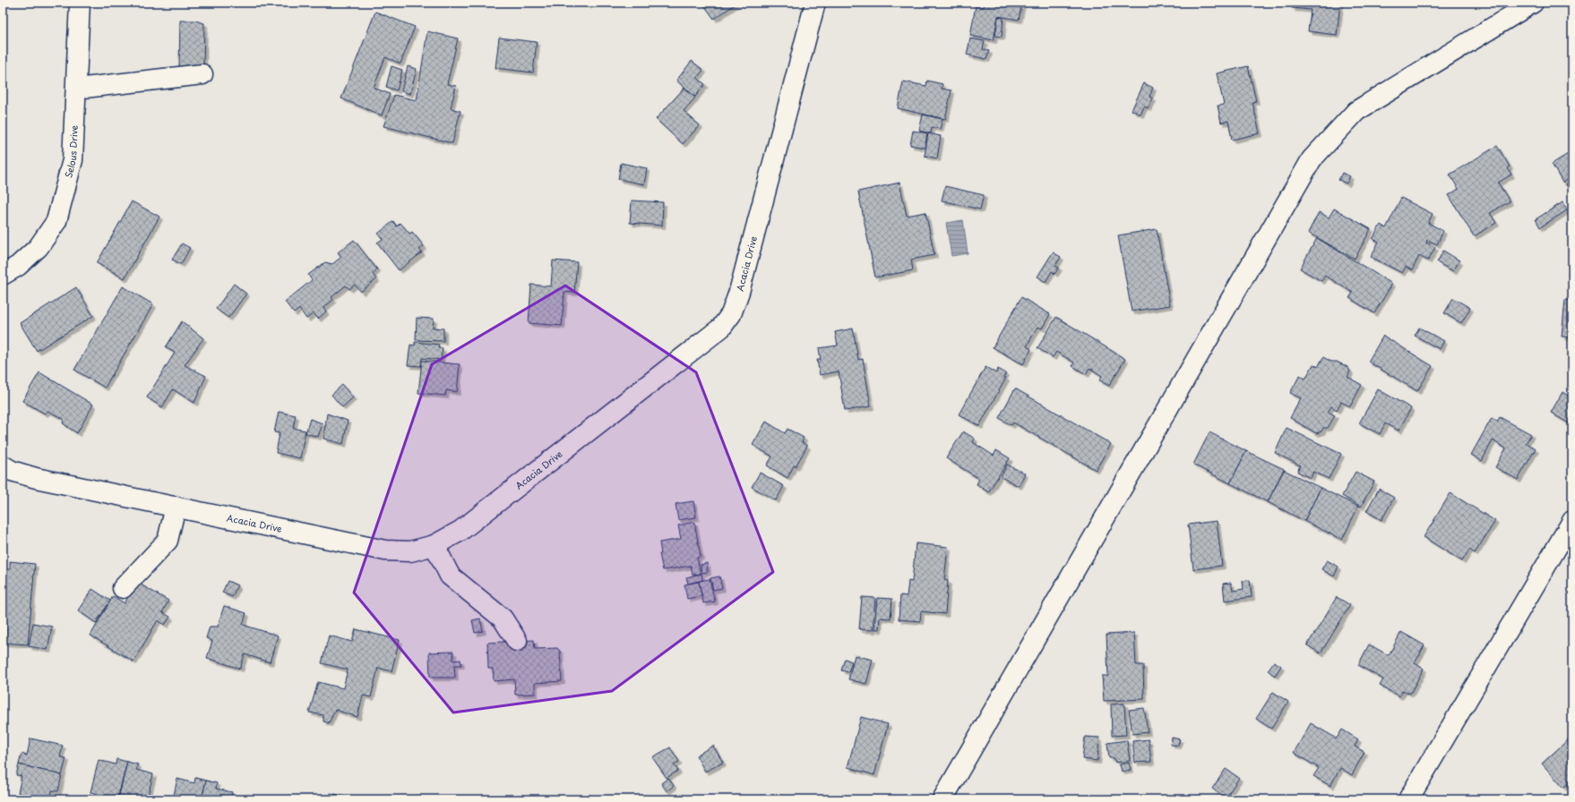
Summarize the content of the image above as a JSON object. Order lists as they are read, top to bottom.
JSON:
{
  "streets": {
    "street": ["Selous Drive", "Acacia Drive"]
  }
}
